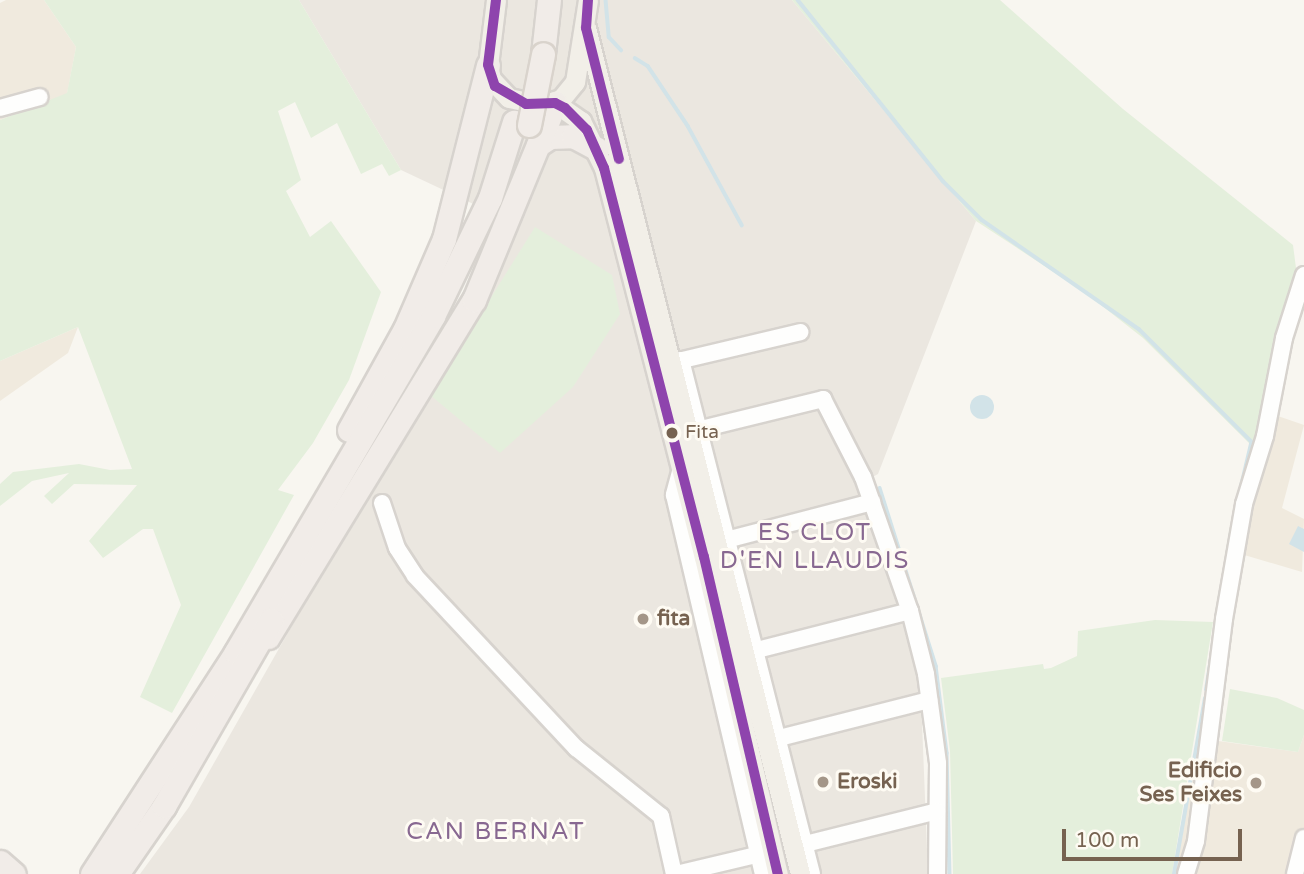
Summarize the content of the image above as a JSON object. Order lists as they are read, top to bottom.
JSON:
{
  "districts": ["ES CLOT D'EN LLAUDIS", "CAN BERNAT"],
  "places": [
    "Fita",
    "fita",
    "Eroski",
    "Edificio Ses Feixes"
  ],
  "scale_bar": "100 m"
}
